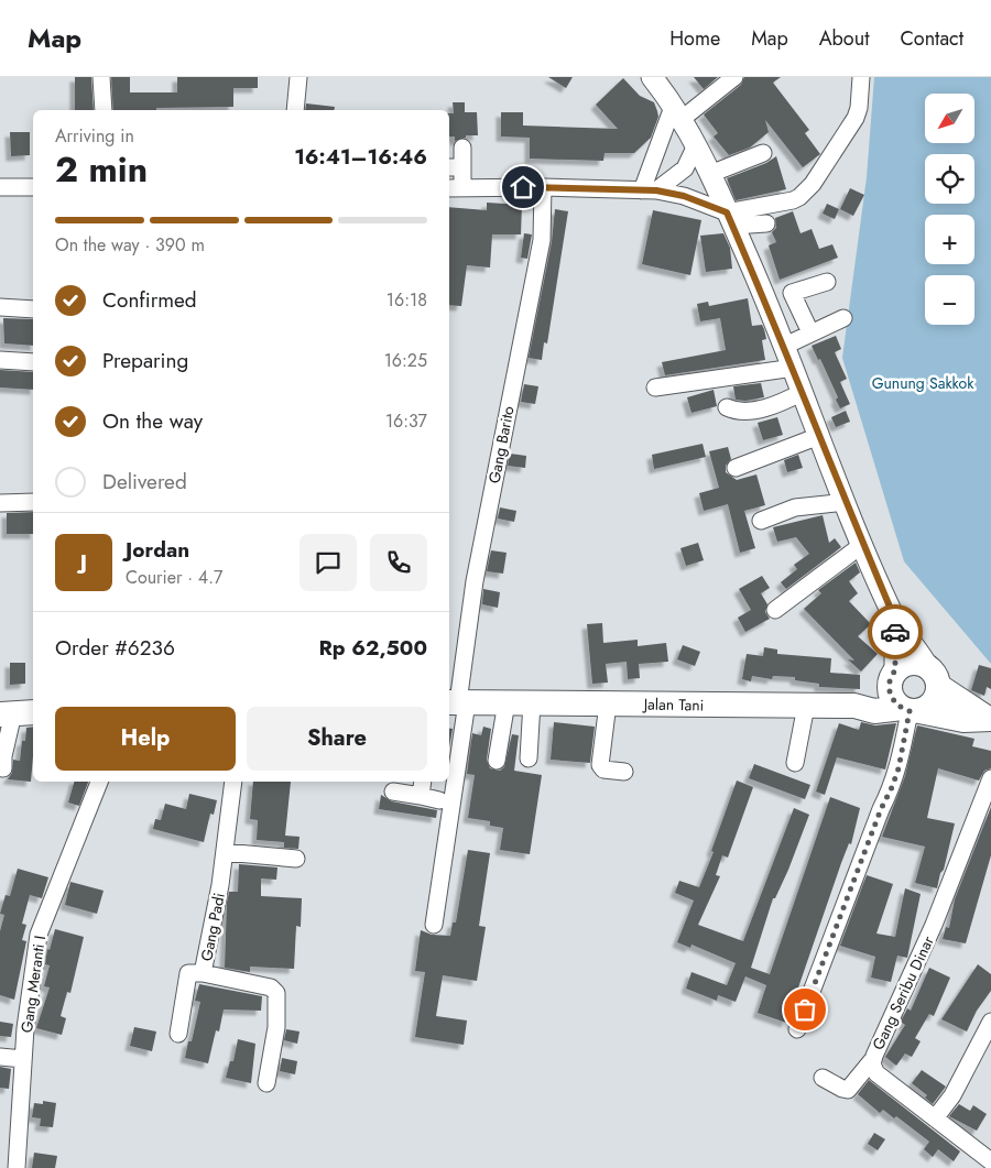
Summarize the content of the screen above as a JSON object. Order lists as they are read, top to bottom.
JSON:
{
  "streets": {
    "highway": ["Jalan Tani"],
    "street": [
      "Gang Barito",
      "Gang Padi",
      "Gang Meranti I",
      "Gang Seribu Dinar"
    ]
  },
  "crossings": [
    ["Gang Barito", "Jalan Tani"]
  ],
  "parks": ["Gunung Sakkok"],
  "north": "bottom left",
  "page": {
    "header": "Map",
    "nav": [
      "Home",
      "Map",
      "About",
      "Contact"
    ],
    "map_buttons": ["+", "−"],
    "heading": ["2 min", "Arriving in", "16:41–16:46"],
    "panel": [
      "Jordan",
      "Courier · 4.7",
      "Order #6236",
      "Rp 62,500"
    ],
    "bar": "On the way · 390 m",
    "list": [
      ["Confirmed", "16:18"],
      ["Preparing", "16:25"],
      ["On the way", "16:37"],
      "Delivered"
    ],
    "round": "J",
    "buttons": ["Help", "Share"]
  }
}
